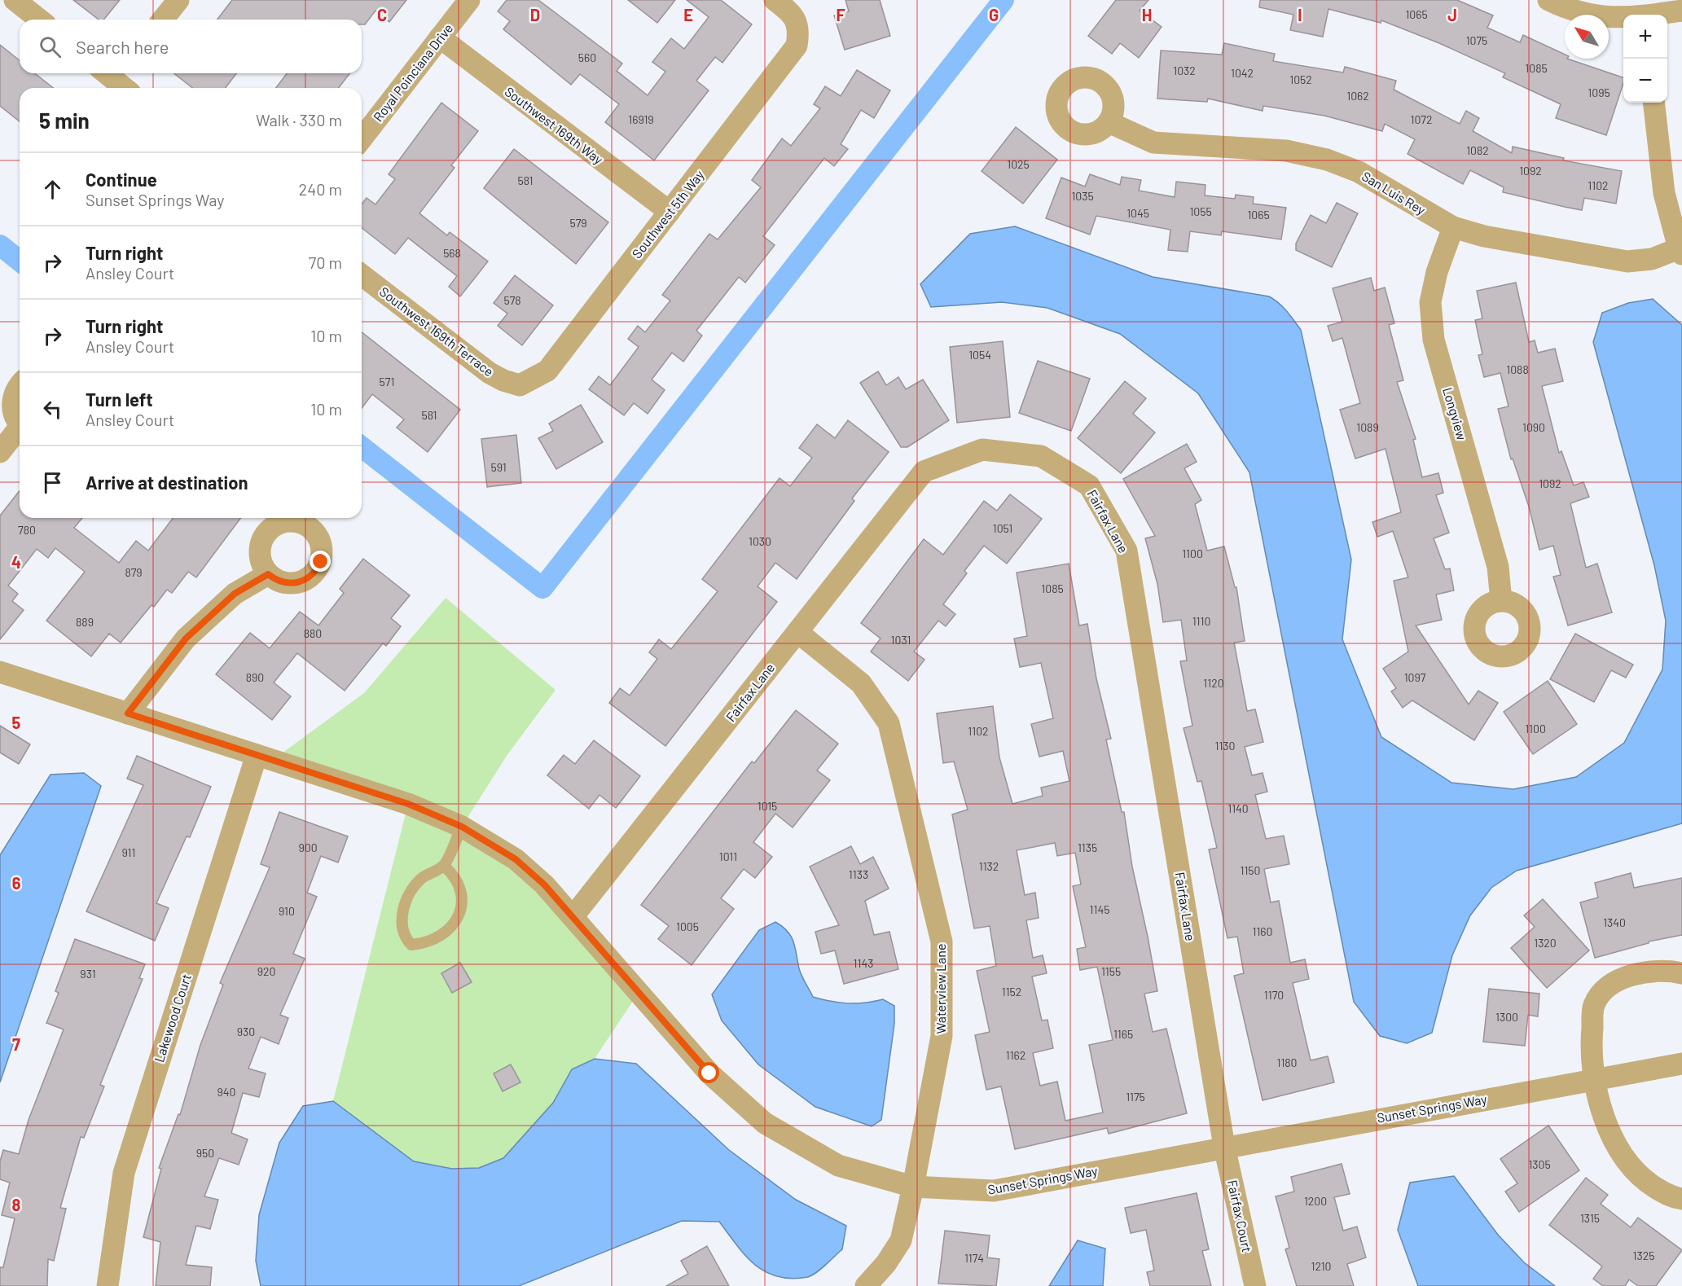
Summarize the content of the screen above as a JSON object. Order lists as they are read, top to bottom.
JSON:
{
  "streets": {
    "street": [
      "Royal Poinciana Drive",
      "Southwest 169th Way",
      "San Luis Rey",
      "Southwest 5th Way",
      "Southwest 169th Terrace",
      "Longview",
      "Fairfax Lane",
      "Waterview Lane",
      "Lakewood Court",
      "Sunset Springs Way",
      "Fairfax Court"
    ]
  },
  "crossings": [
    ["Royal Poinciana Drive", "Southwest 169th Way"],
    ["Southwest 169th Way", "Southwest 5th Way"],
    ["San Luis Rey", "Longview"],
    ["Southwest 5th Way", "Southwest 169th Terrace"],
    ["Fairfax Lane", "Waterview Lane"],
    ["Fairfax Lane", "Sunset Springs Way"],
    ["Fairfax Lane", "Fairfax Court"],
    ["Waterview Lane", "Sunset Springs Way"],
    ["Lakewood Court", "Sunset Springs Way"],
    ["Sunset Springs Way", "Fairfax Court"]
  ],
  "house_numbers": [
    "1065",
    "1075",
    "560",
    "1085",
    "1032",
    "1042",
    "1052",
    "1095",
    "1062",
    "16919",
    "1072",
    "1082",
    "1025",
    "1092",
    "581",
    "1102",
    "1035",
    "1055",
    "1045",
    "1065",
    "579",
    "568",
    "578",
    "1054",
    "1088",
    "571",
    "581",
    "1089",
    "1090",
    "591",
    "1092",
    "1051",
    "780",
    "1030",
    "1100",
    "879",
    "1085",
    "1110",
    "889",
    "880",
    "1031",
    "890",
    "1097",
    "1120",
    "1100",
    "1102",
    "1130",
    "1015",
    "1140",
    "900",
    "1135",
    "911",
    "1011",
    "1132",
    "1150",
    "1133",
    "1145",
    "910",
    "1340",
    "1005",
    "1160",
    "1320",
    "1143",
    "920",
    "1155",
    "931",
    "1152",
    "1170",
    "1300",
    "930",
    "1165",
    "1162",
    "1180",
    "940",
    "1175",
    "950",
    "1305",
    "1200",
    "1315",
    "1325",
    "1174",
    "1210"
  ],
  "north": "top left",
  "page": {
    "map_buttons": ["+", "−"],
    "search": "Search here",
    "heading": ["5 min", "Walk · 330 m"],
    "list": [
      ["Continue", "Sunset Springs Way", "240 m"],
      ["Turn right", "Ansley Court", "70 m"],
      ["Turn right", "Ansley Court", "10 m"],
      ["Turn left", "Ansley Court", "10 m"],
      "Arrive at destination"
    ]
  },
  "grid": {
    "columns": [
      "C",
      "D",
      "E",
      "F",
      "G",
      "H",
      "I",
      "J"
    ],
    "rows": [
      "4",
      "5",
      "6",
      "7",
      "8"
    ]
  }
}
